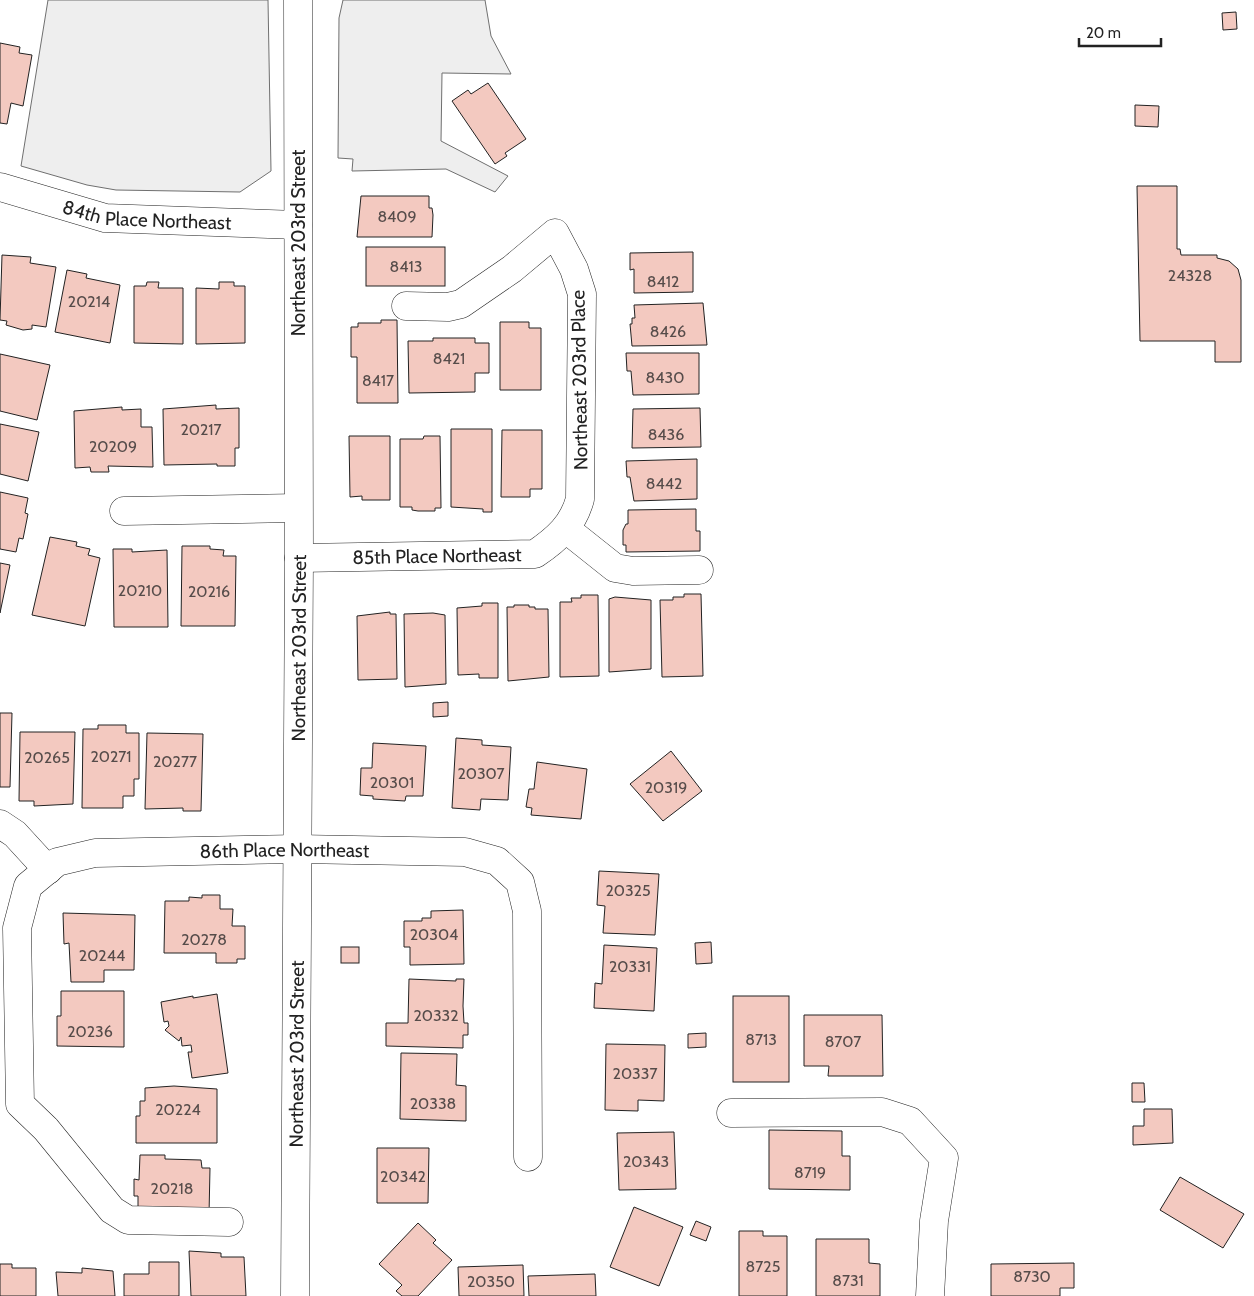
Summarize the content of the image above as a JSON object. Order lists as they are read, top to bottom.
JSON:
{
  "streets": {
    "street": [
      "84th Place Northeast",
      "Northeast 203rd Street",
      "Northeast 203rd Place",
      "85th Place Northeast",
      "86th Place Northeast"
    ]
  },
  "crossings": [
    ["84th Place Northeast", "Northeast 203rd Street"],
    ["Northeast 203rd Street", "85th Place Northeast"],
    ["Northeast 203rd Street", "86th Place Northeast"],
    ["Northeast 203rd Place", "85th Place Northeast"]
  ],
  "house_numbers": [
    "8409",
    "8413",
    "24328",
    "8412",
    "20214",
    "8426",
    "8421",
    "8430",
    "8417",
    "20217",
    "8436",
    "20209",
    "8442",
    "20210",
    "20216",
    "20271",
    "20265",
    "20277",
    "20307",
    "20301",
    "20319",
    "20325",
    "20304",
    "20278",
    "20244",
    "20331",
    "20332",
    "20236",
    "8713",
    "8707",
    "20337",
    "20338",
    "20224",
    "20343",
    "8719",
    "20342",
    "20218",
    "8725",
    "8730",
    "8731",
    "20350"
  ],
  "scale_bar": "20 m"
}
